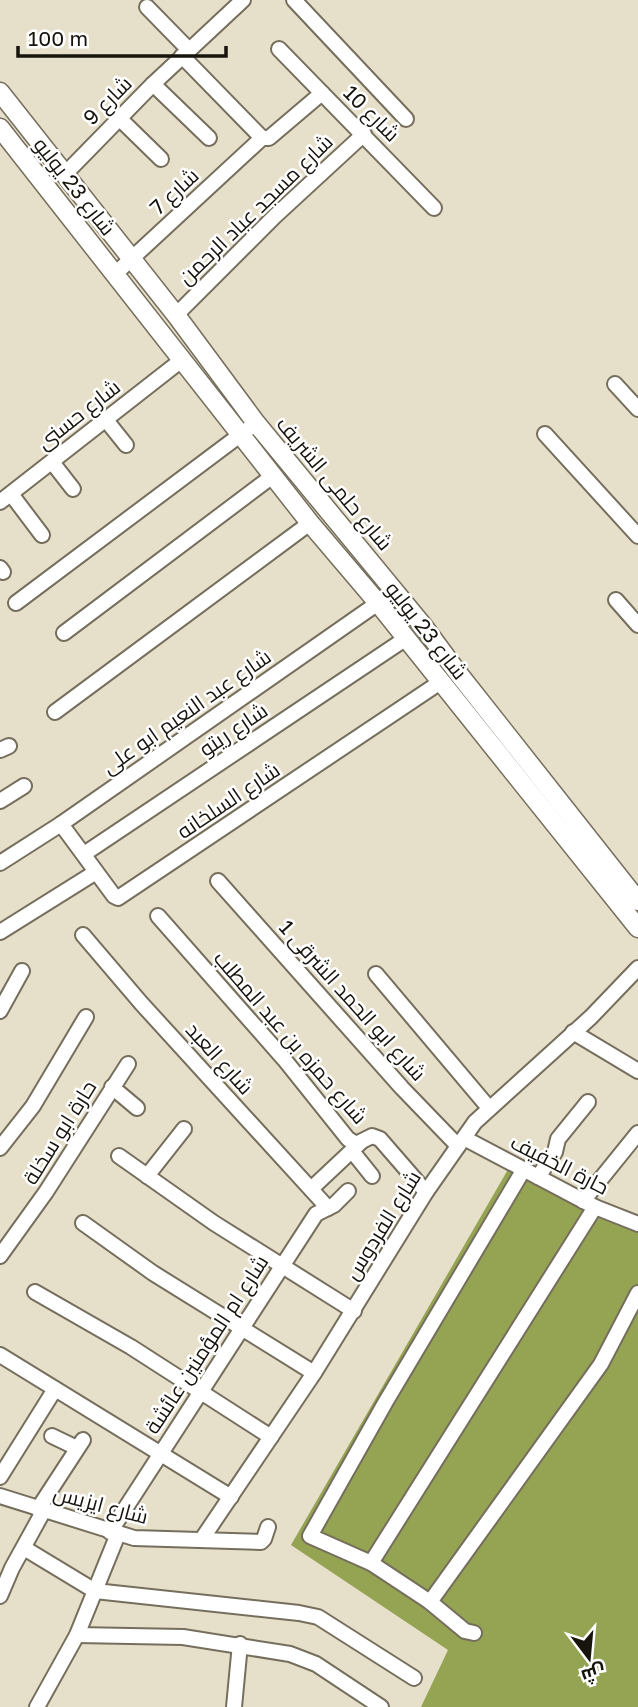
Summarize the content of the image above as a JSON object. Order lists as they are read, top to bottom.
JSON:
{
  "streets": {
    "street": [
      "شارع 9",
      "شارع 10",
      "شارع 23 يوليو",
      "شارع 7",
      "شارع مسجد عباد الرحمن",
      "شارع حسنى",
      "شارع حلمى الشريف",
      "شارع عبد النعيم ابو على",
      "شارع ريتو",
      "شارع السلخانه",
      "شارع ابو الحمد الشرقى 1",
      "شارع حمزه بن عبد المطلب",
      "شارع العبد",
      "حارة ابو سخلة",
      "حارة الخفيف",
      "شارع الفردوس",
      "شارع ام المؤمنين عائشة",
      "شارع ايزيس"
    ]
  },
  "crossings": [
    ["شارع 9", "شارع حلمى الشريف"],
    ["شارع 10", "شارع 7"],
    ["شارع 10", "شارع مسجد عباد الرحمن"],
    ["شارع 23 يوليو", "شارع 7"],
    ["شارع 23 يوليو", "شارع حسنى"],
    ["شارع 23 يوليو", "شارع عبد النعيم ابو على"],
    ["شارع 23 يوليو", "شارع ريتو"],
    ["شارع 23 يوليو", "شارع السلخانه"],
    ["شارع 7", "شارع حلمى الشريف"],
    ["شارع مسجد عباد الرحمن", "شارع حلمى الشريف"],
    ["شارع حلمى الشريف", "شارع عبد النعيم ابو على"],
    ["شارع عبد النعيم ابو على", "شارع السلخانه"],
    ["شارع ريتو", "شارع السلخانه"],
    ["شارع ابو الحمد الشرقى 1", "حارة الخفيف"],
    ["شارع ابو الحمد الشرقى 1", "شارع الفردوس"],
    ["شارع حمزه بن عبد المطلب", "شارع الفردوس"],
    ["شارع العبد", "شارع ام المؤمنين عائشة"],
    ["حارة الخفيف", "شارع الفردوس"],
    ["شارع الفردوس", "شارع ايزيس"],
    ["شارع ام المؤمنين عائشة", "شارع ايزيس"]
  ],
  "scale_bar": "100 m",
  "north": "bottom"
}
